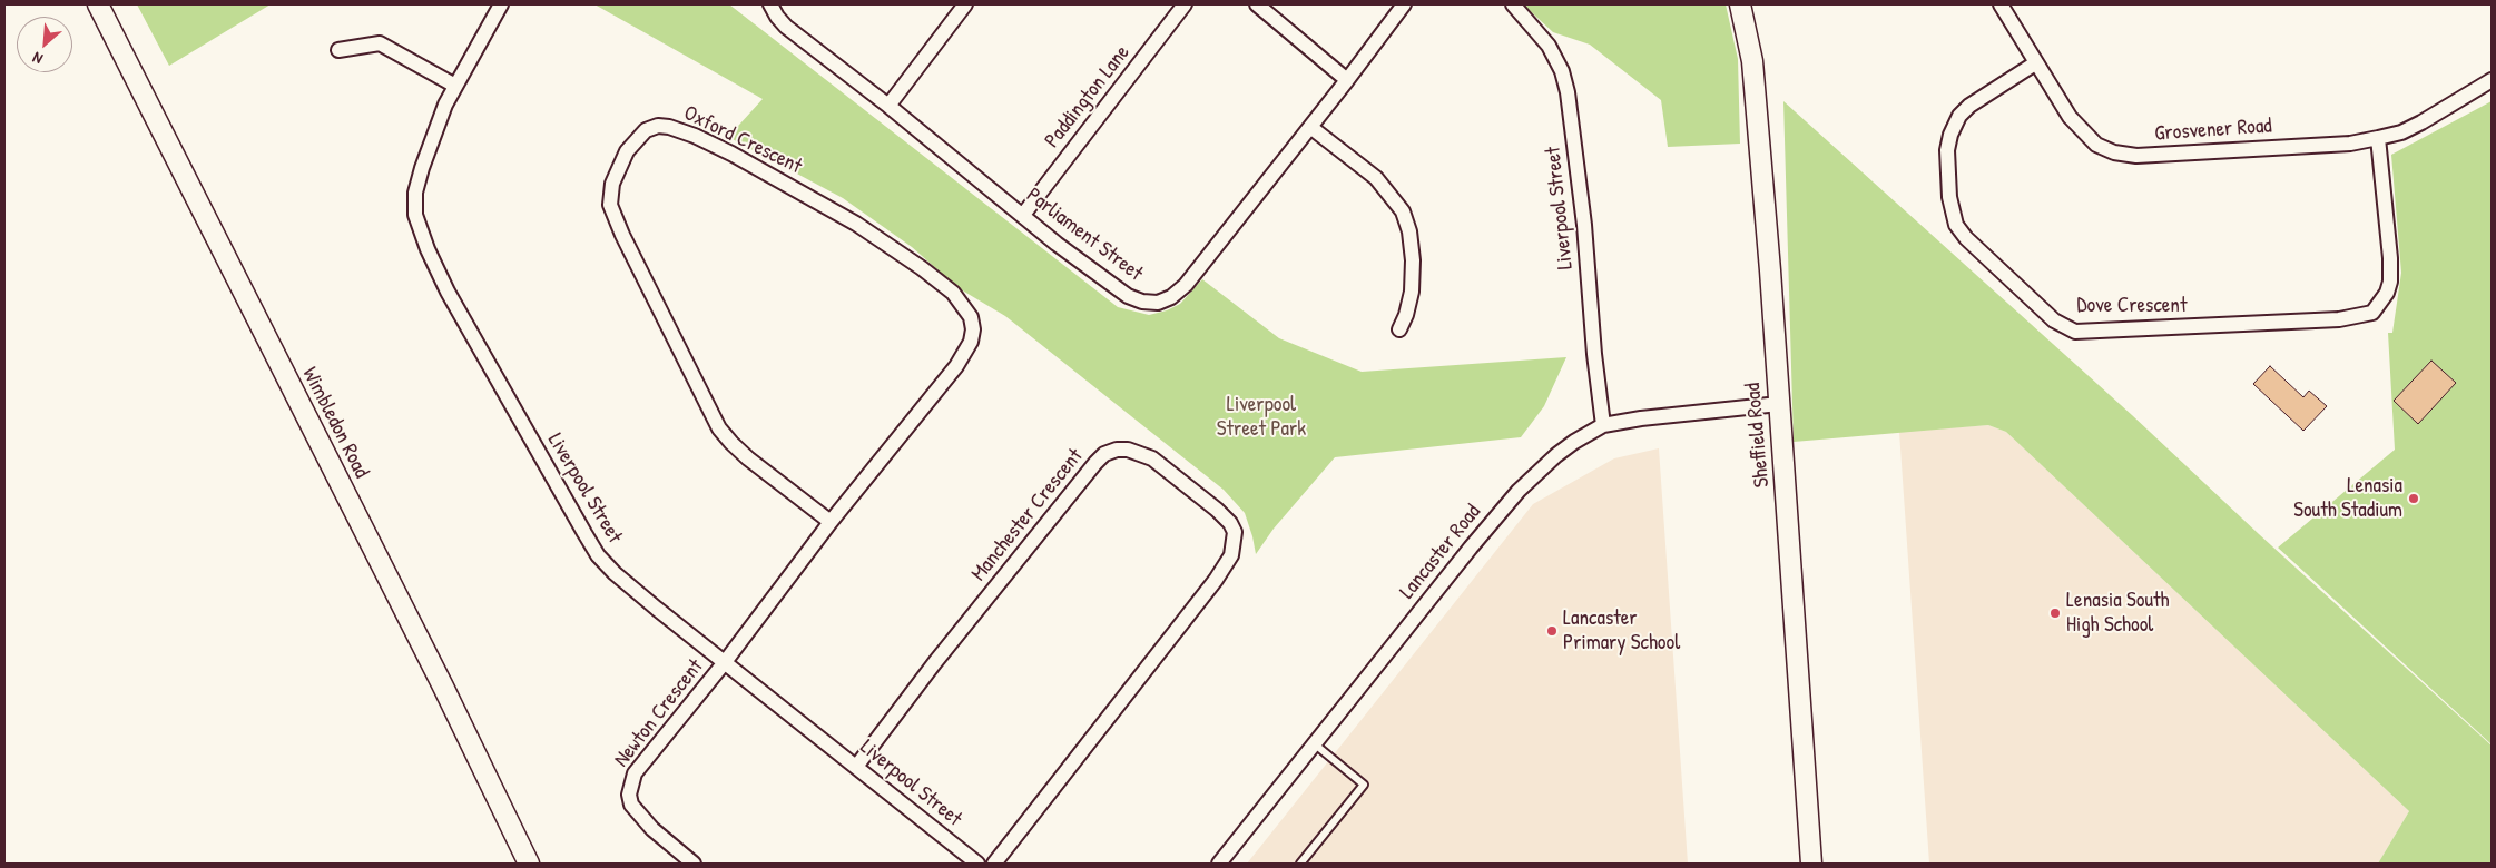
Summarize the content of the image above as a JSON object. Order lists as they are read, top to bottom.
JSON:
{
  "streets": {
    "street": [
      "Paddington Lane",
      "Grosvener Road",
      "Oxford Crescent",
      "Liverpool Street",
      "Parliament Street",
      "Dove Crescent",
      "Wimbledon Road",
      "Sheffield Road",
      "Manchester Crescent",
      "Lancaster Road",
      "Newton Crescent"
    ]
  },
  "crossings": [
    ["Paddington Lane", "Parliament Street"],
    ["Grosvener Road", "Dove Crescent"],
    ["Oxford Crescent", "Liverpool Street"],
    ["Oxford Crescent", "Newton Crescent"],
    ["Liverpool Street", "Manchester Crescent"],
    ["Liverpool Street", "Lancaster Road"],
    ["Liverpool Street", "Newton Crescent"],
    ["Sheffield Road", "Lancaster Road"]
  ],
  "parks": ["Liverpool Street Park"],
  "places": ["Lenasia South Stadium", "Lenasia South High School", "Lancaster Primary School"],
  "north": "bottom left"
}
